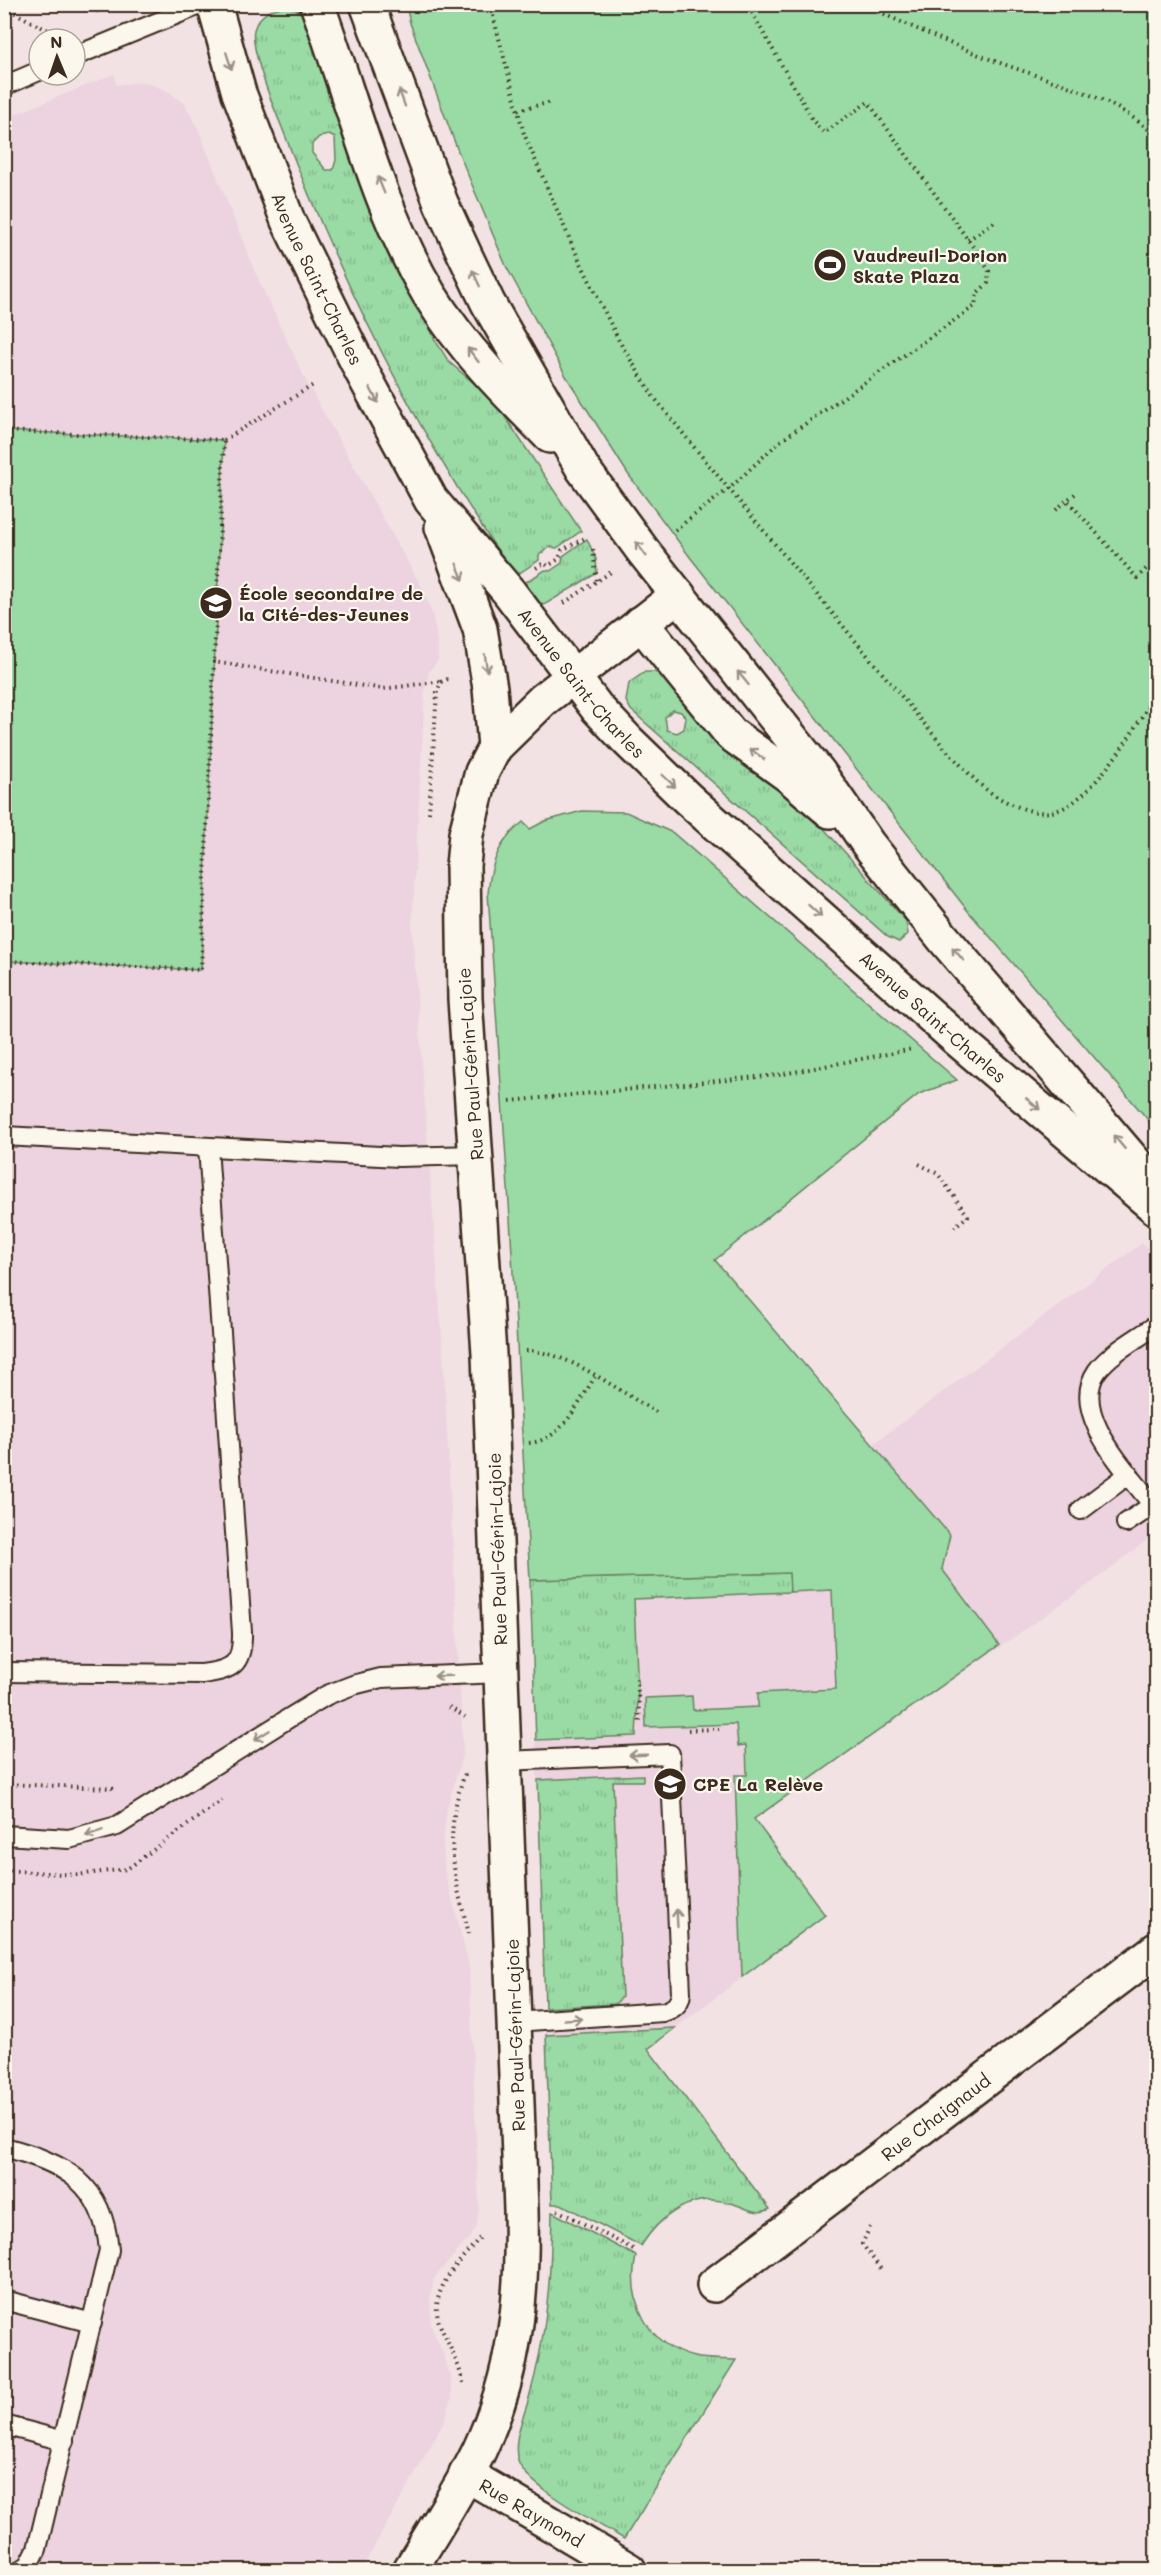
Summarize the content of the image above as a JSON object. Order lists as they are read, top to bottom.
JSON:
{
  "streets": {
    "main road": [
      "Avenue Saint-Charles",
      "Rue Paul-Gérin-Lajoie",
      "Rue Chaignaud",
      "Rue Raymond"
    ]
  },
  "crossings": [
    ["Avenue Saint-Charles", "Rue Paul-Gérin-Lajoie"],
    ["Rue Paul-Gérin-Lajoie", "Rue Raymond"]
  ],
  "places": {
    "sports": ["Vaudreuil-Dorion Skate Plaza"],
    "school or university": ["École secondaire de la Cité-des-Jeunes", "CPE La Relève"]
  },
  "north": "top"
}
